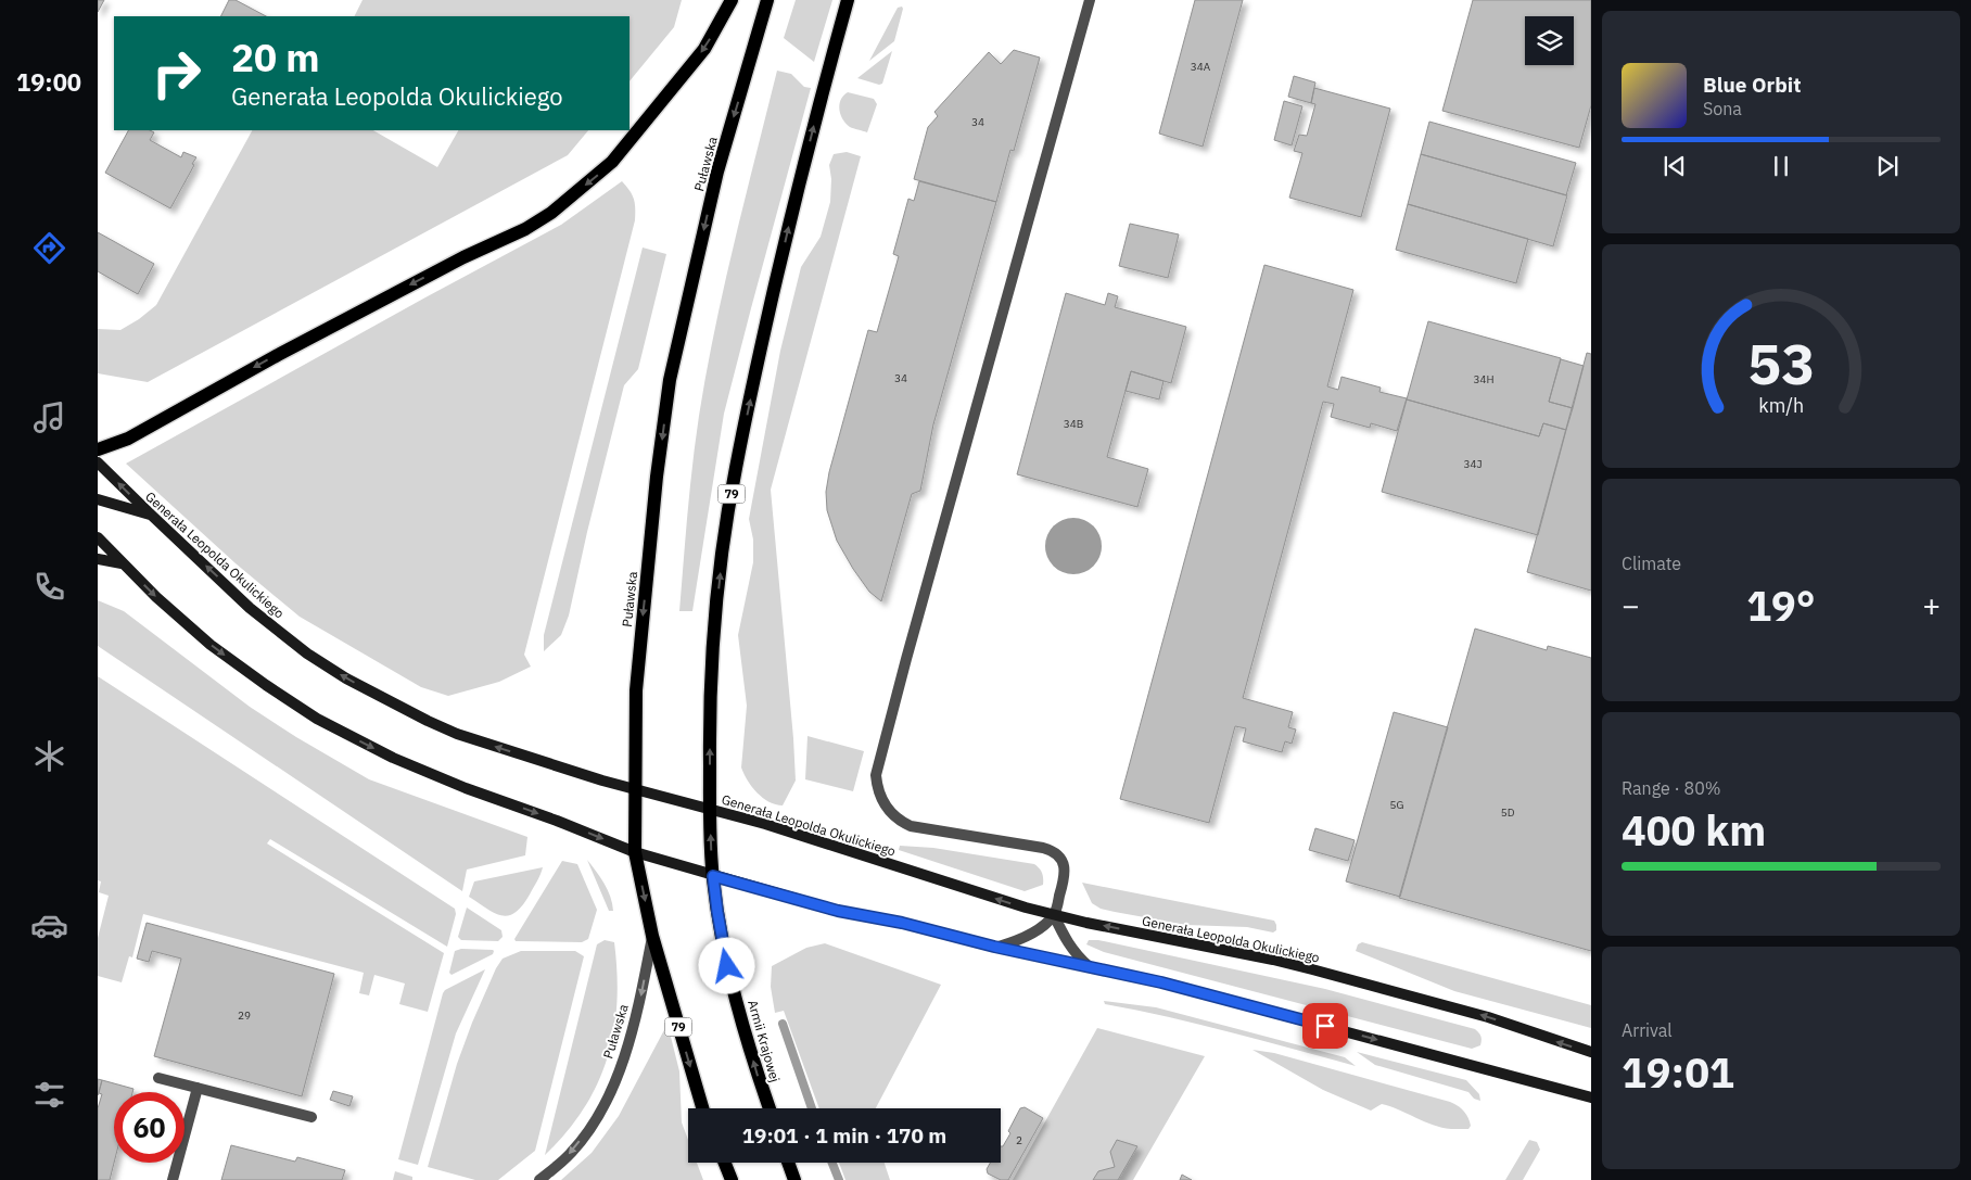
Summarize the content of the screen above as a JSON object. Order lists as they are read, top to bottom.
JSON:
{
  "streets": {
    "main road": [
      "Puławska",
      "79",
      "Generała Leopolda Okulickiego",
      "Armii Krajowej"
    ]
  },
  "crossings": [
    ["Puławska", "79"],
    ["Puławska", "Generała Leopolda Okulickiego"],
    ["79", "Generała Leopolda Okulickiego"],
    ["79", "Armii Krajowej"]
  ],
  "house_numbers": [
    "34A",
    "34",
    "34",
    "34H",
    "34B",
    "34J",
    "5G",
    "5D",
    "29",
    "2"
  ],
  "page": {
    "tabs": "19:00",
    "turn": ["20 m", "Generała Leopolda Okulickiego"],
    "song": ["Blue Orbit", "Sona"],
    "tile": [
      "Climate",
      ["Range · 80%", "400 km"],
      ["Arrival", "19:01"]
    ],
    "heat": ["−", "19°", "+"],
    "limit": "60",
    "trip": "19:01 · 1 min · 170 m",
    "gauge": ["53", "km/h"]
  }
}
